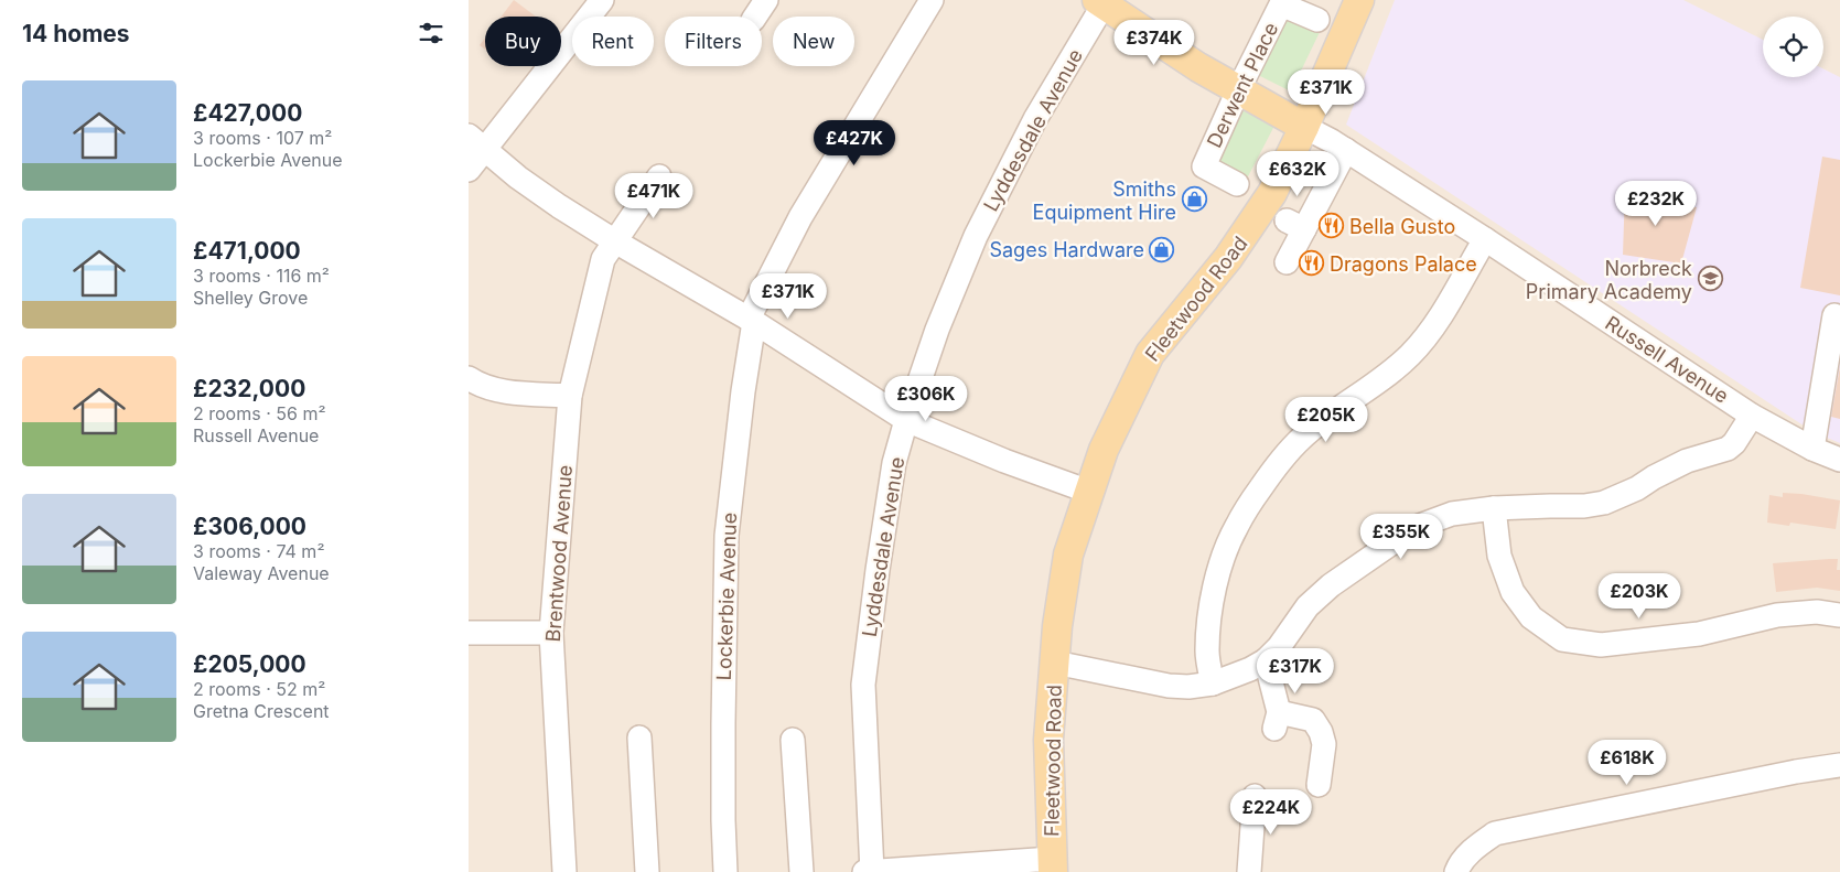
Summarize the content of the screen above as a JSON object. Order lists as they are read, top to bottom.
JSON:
{
  "streets": {
    "main road": ["Fleetwood Road"],
    "street": [
      "Derwent Place",
      "Lyddesdale Avenue",
      "Russell Avenue",
      "Brentwood Avenue",
      "Lockerbie Avenue"
    ]
  },
  "crossings": [
    ["Fleetwood Road", "Russell Avenue"]
  ],
  "places": {
    "shop": ["Smiths Equipment Hire", "Sages Hardware"],
    "restaurant": ["Bella Gusto", "Dragons Palace"],
    "school or university": ["Norbreck Primary Academy"]
  },
  "page": {
    "heading": "14 homes",
    "chip": [
      "Buy",
      "Rent",
      "Filters",
      "New"
    ],
    "price": [
      "£374K",
      "£371K",
      "£427K",
      "£632K",
      "£471K",
      "£232K",
      "£371K",
      "£306K",
      "£205K",
      "£355K",
      "£203K",
      "£317K",
      "£618K",
      "£224K"
    ],
    "list": [
      {
        "name": "£427,000",
        "note": "3 rooms · 107 m² · Lockerbie Avenue"
      },
      {
        "name": "£471,000",
        "note": "3 rooms · 116 m² · Shelley Grove"
      },
      {
        "name": "£232,000",
        "note": "2 rooms · 56 m² · Russell Avenue"
      },
      {
        "name": "£306,000",
        "note": "3 rooms · 74 m² · Valeway Avenue"
      },
      {
        "name": "£205,000",
        "note": "2 rooms · 52 m² · Gretna Crescent"
      }
    ]
  }
}
